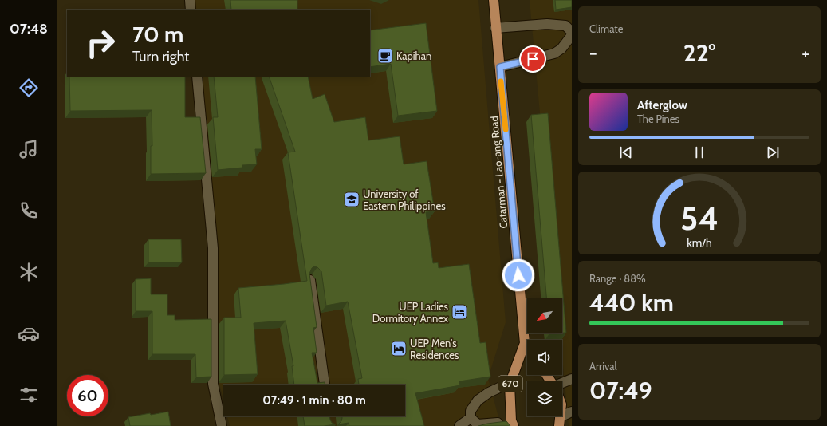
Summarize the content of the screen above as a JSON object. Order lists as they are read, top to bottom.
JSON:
{
  "streets": {
    "main road": ["Catarman - Lao-ang Road", "670"]
  },
  "places": {
    "cafe": ["Kapihan"],
    "school or university": ["University of Eastern Philippines"],
    "hotel": ["UEP Ladies Dormitory Annex", "UEP Men's Residences"]
  },
  "north": "bottom left",
  "page": {
    "tabs": "07:48",
    "tile": [
      "Climate",
      ["Range · 88%", "440 km"],
      ["Arrival", "07:49"]
    ],
    "turn": ["70 m", "Turn right"],
    "heat": ["−", "22°", "+"],
    "song": ["Afterglow", "The Pines"],
    "limit": "60",
    "trip": "07:49 · 1 min · 80 m",
    "gauge": ["54", "km/h"]
  }
}
